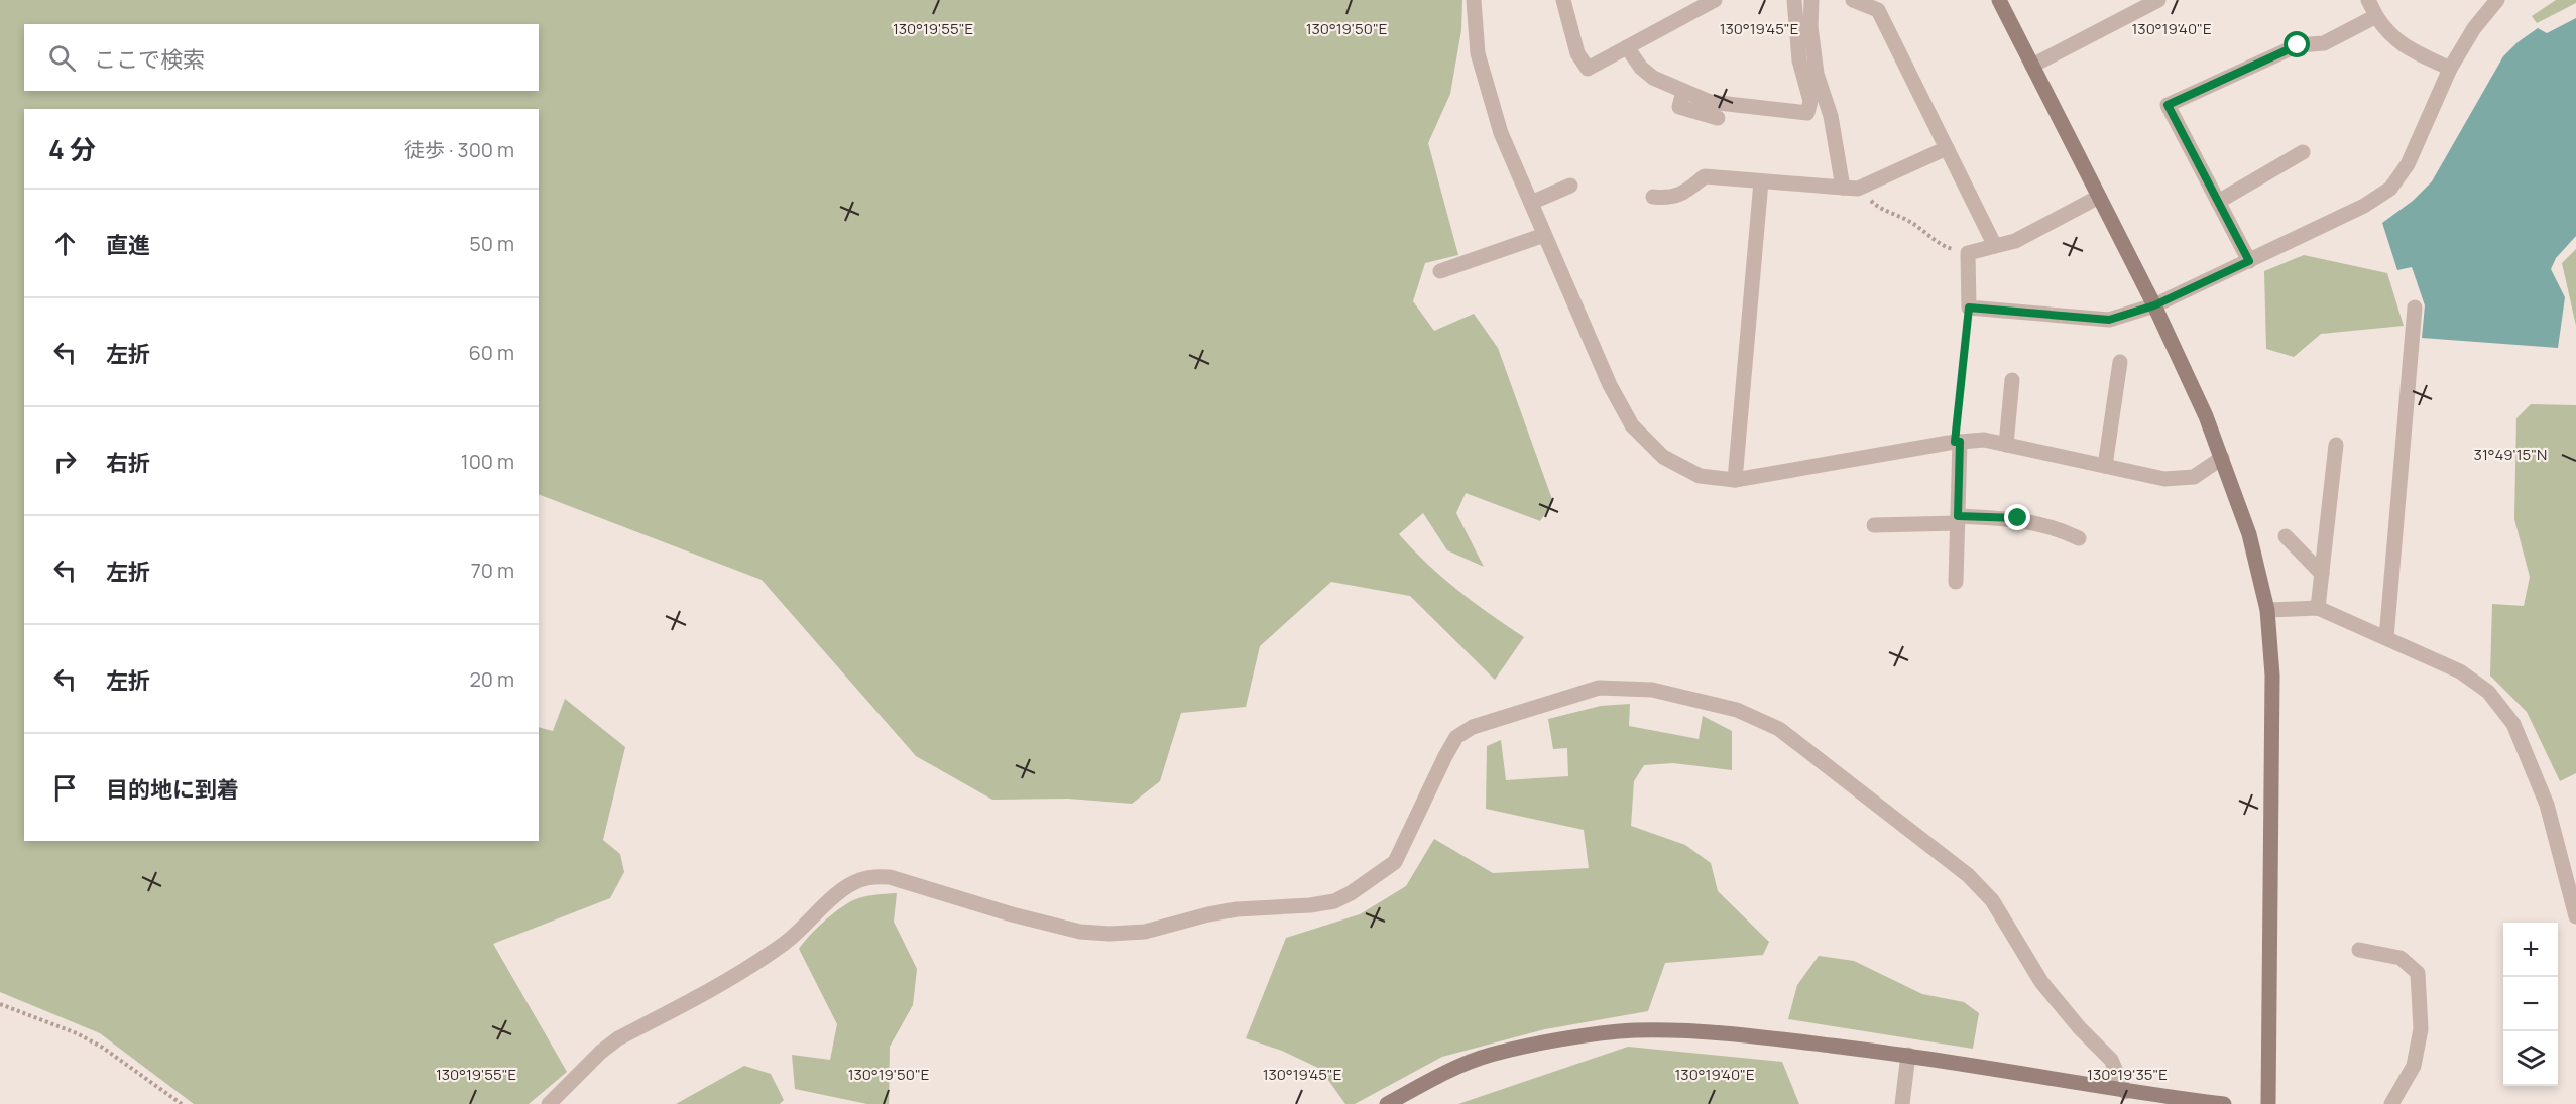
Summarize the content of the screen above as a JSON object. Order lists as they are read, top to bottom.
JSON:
{
  "page": {
    "search": "ここで検索",
    "heading": ["4 分", "徒歩 · 300 m"],
    "list": [
      ["直進", "50 m"],
      ["左折", "60 m"],
      ["右折", "100 m"],
      ["左折", "70 m"],
      ["左折", "20 m"],
      "目的地に到着"
    ],
    "map_buttons": ["+", "−"]
  },
  "coordinates": [
    "130°19'55\"E",
    "130°19'45\"E",
    "130°19'40\"E",
    "130°19'50\"E",
    "31°49'15\"N",
    "130°19'35\"E"
  ]
}
